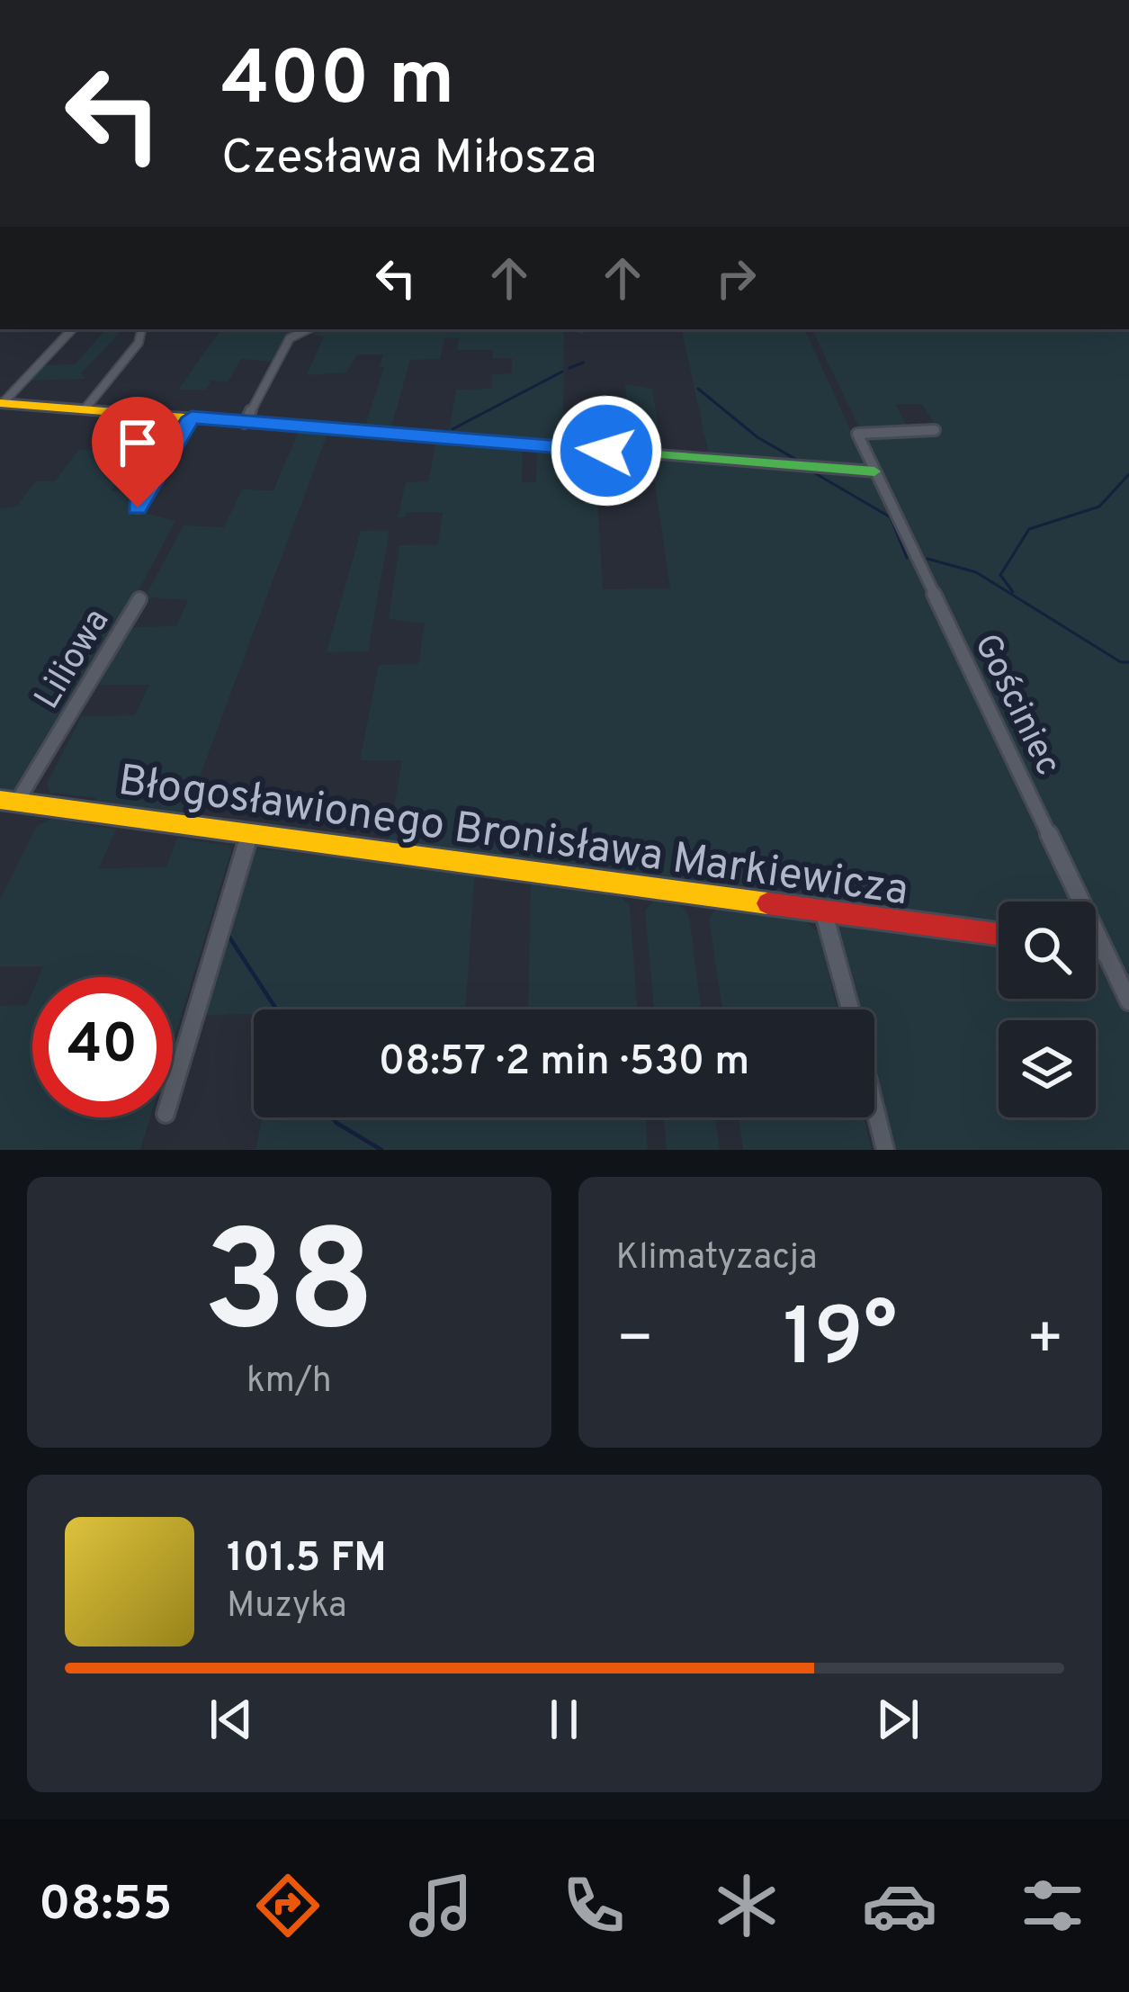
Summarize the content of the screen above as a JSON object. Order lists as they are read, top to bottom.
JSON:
{
  "streets": {
    "street": ["Liliowa", "Gościniec", "Błogosławionego Bronisława Markiewicza"]
  },
  "crossings": [
    ["Liliowa", "Błogosławionego Bronisława Markiewicza"]
  ],
  "page": {
    "turn": ["400 m", "Czesława Miłosza"],
    "limit": "40",
    "trip": "08:57 · 2 min · 530 m",
    "tile": [
      ["38", "km/h"],
      "Klimatyzacja"
    ],
    "heat": ["−", "19°", "+"],
    "song": ["101.5 FM", "Muzyka"],
    "tabs": "08:55"
  }
}
